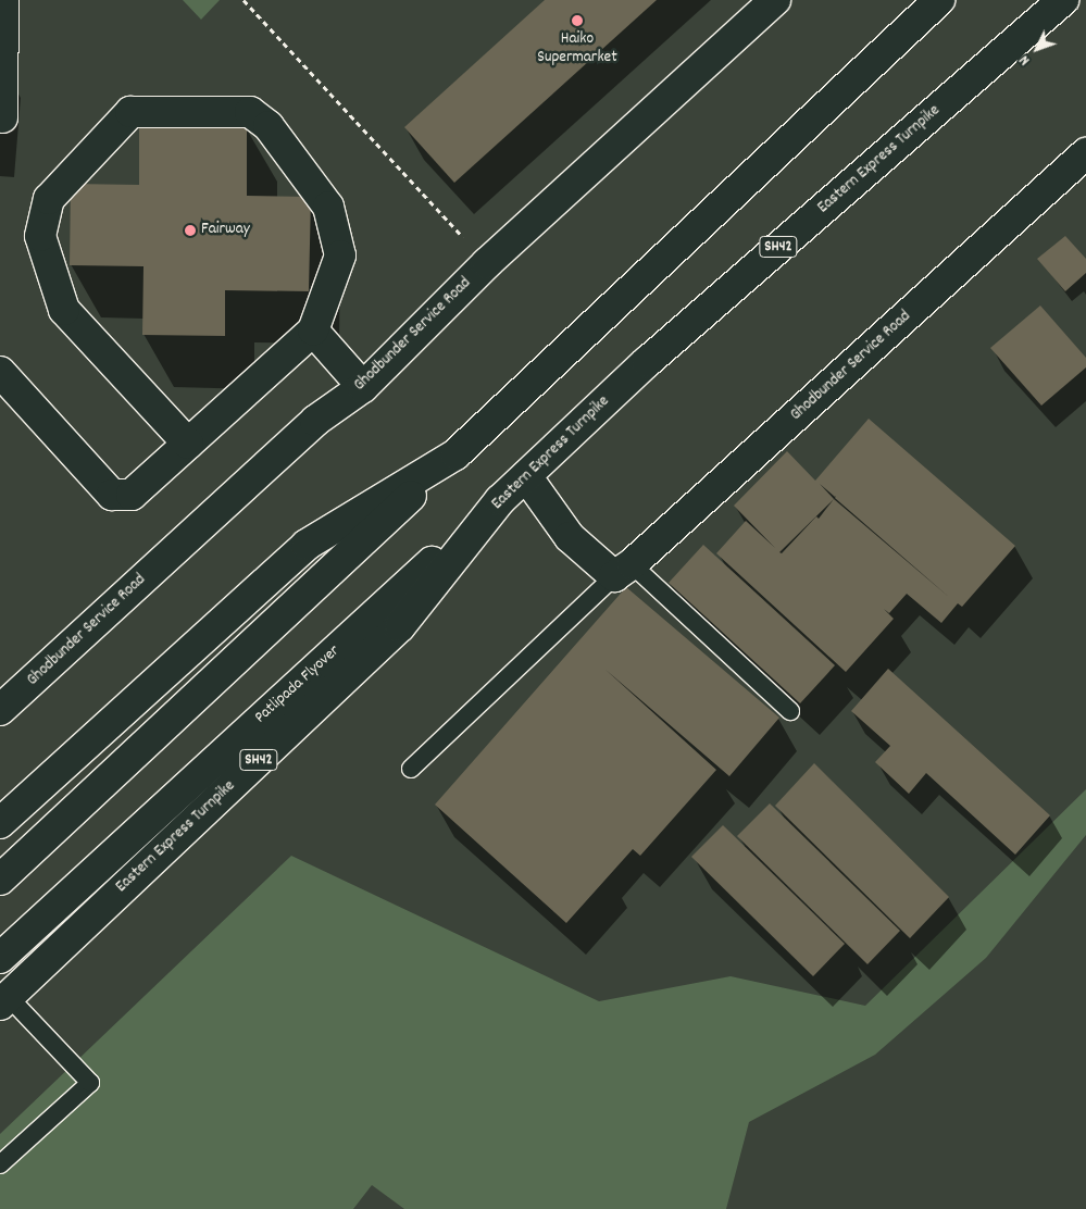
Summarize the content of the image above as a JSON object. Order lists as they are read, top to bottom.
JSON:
{
  "streets": {
    "main road": [
      "Eastern Express Turnpike",
      "SH42",
      "Ghodbunder Service Road",
      "Patlipada Flyover"
    ]
  },
  "crossings": [
    ["Eastern Express Turnpike", "Patlipada Flyover"]
  ],
  "places": ["Haiko Supermarket", "Fairway"],
  "north": "bottom left"
}
